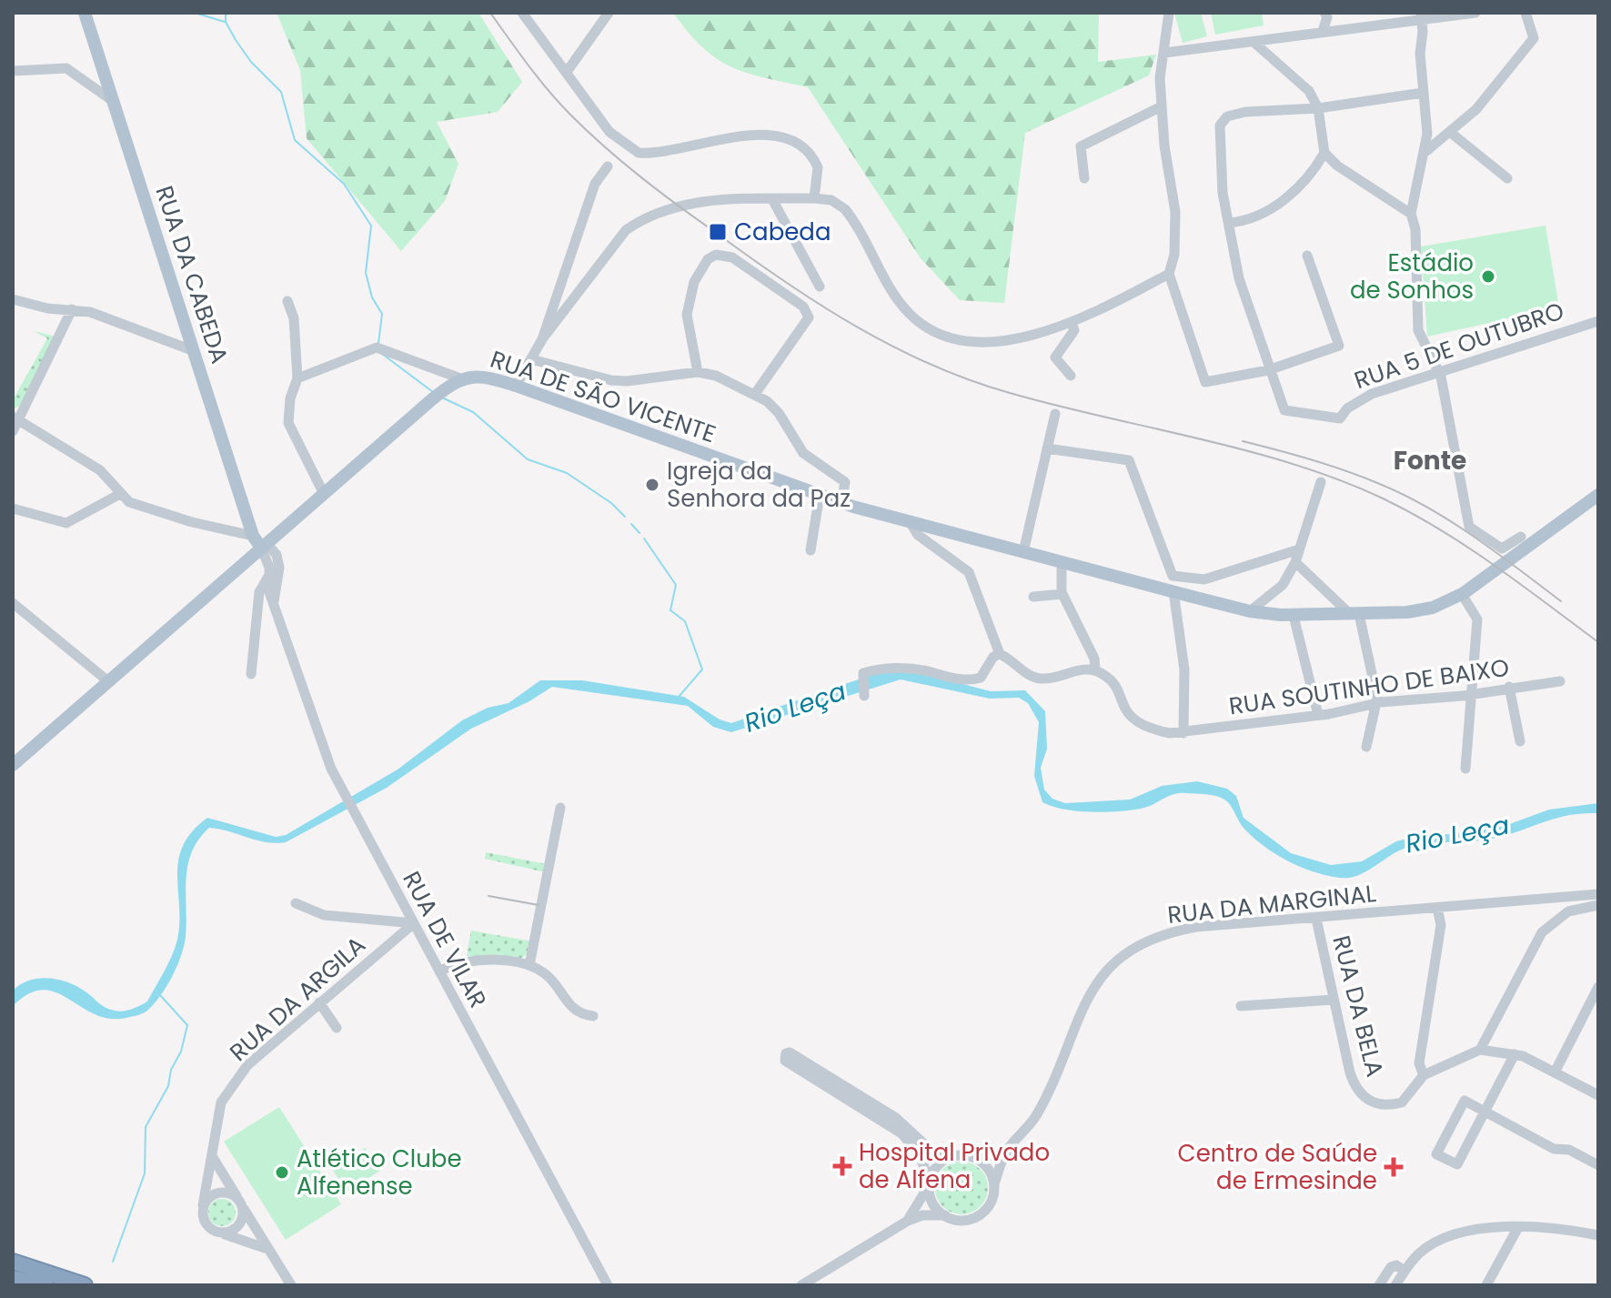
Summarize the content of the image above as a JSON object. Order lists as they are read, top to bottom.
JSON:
{
  "streets": {
    "main road": ["RUA DA CABEDA", "RUA DE SÃO VICENTE"],
    "street": [
      "RUA 5 DE OUTUBRO",
      "RUA SOUTINHO DE BAIXO",
      "RUA DA MARGINAL",
      "RUA DE VILAR",
      "RUA DA ARGILA",
      "RUA DA BELA"
    ]
  },
  "crossings": [
    ["RUA DA CABEDA", "RUA DE SÃO VICENTE"],
    ["RUA DA CABEDA", "RUA DE VILAR"],
    ["RUA DE SÃO VICENTE", "RUA DE VILAR"],
    ["RUA DA MARGINAL", "RUA DA BELA"],
    ["RUA DE VILAR", "RUA DA ARGILA"]
  ],
  "districts": ["Fonte"],
  "water": ["Rio Leça"],
  "places": {
    "transit": ["Cabeda"],
    "other": ["Estádio de Sonhos", "Igreja da Senhora da Paz", "Atlético Clube Alfenense"],
    "health": ["Hospital Privado de Alfena", "Centro de Saúde de Ermesinde"]
  }
}
